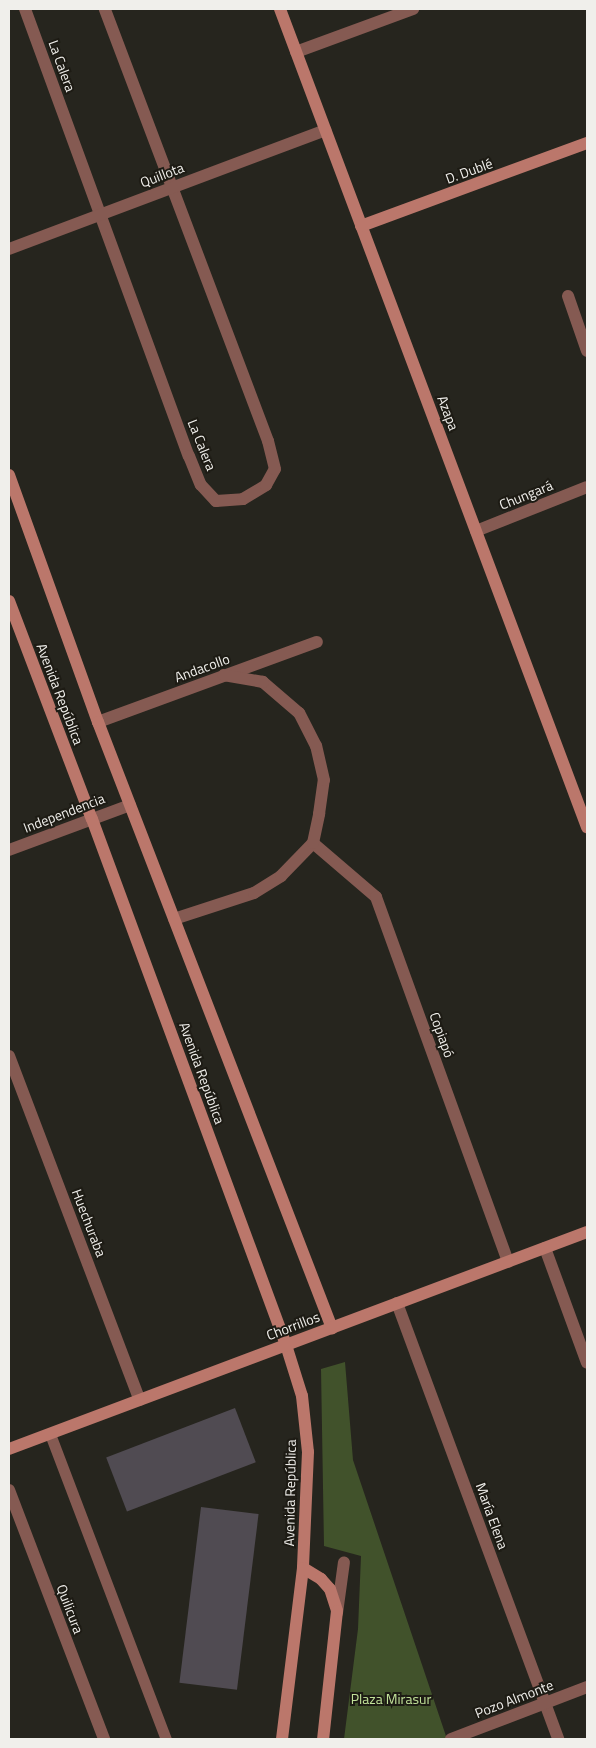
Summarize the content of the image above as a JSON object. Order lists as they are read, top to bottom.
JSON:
{
  "streets": {
    "street": [
      "La Calera",
      "D. Dublé",
      "Quillota",
      "Azapa",
      "Chungará",
      "Andacollo",
      "Avenida República",
      "Independencia",
      "Copiapó",
      "Huechuraba",
      "Chorrillos",
      "María Elena",
      "Quilicura",
      "Pozo Almonte"
    ]
  },
  "crossings": [
    ["La Calera", "Quillota"],
    ["D. Dublé", "Azapa"],
    ["Quillota", "Azapa"],
    ["Azapa", "Chungará"],
    ["Andacollo", "Avenida República"],
    ["Avenida República", "Independencia"],
    ["Avenida República", "Chorrillos"],
    ["Copiapó", "Chorrillos"],
    ["Huechuraba", "Chorrillos"],
    ["Chorrillos", "María Elena"],
    ["María Elena", "Pozo Almonte"]
  ],
  "parks": ["Plaza Mirasur"]
}
